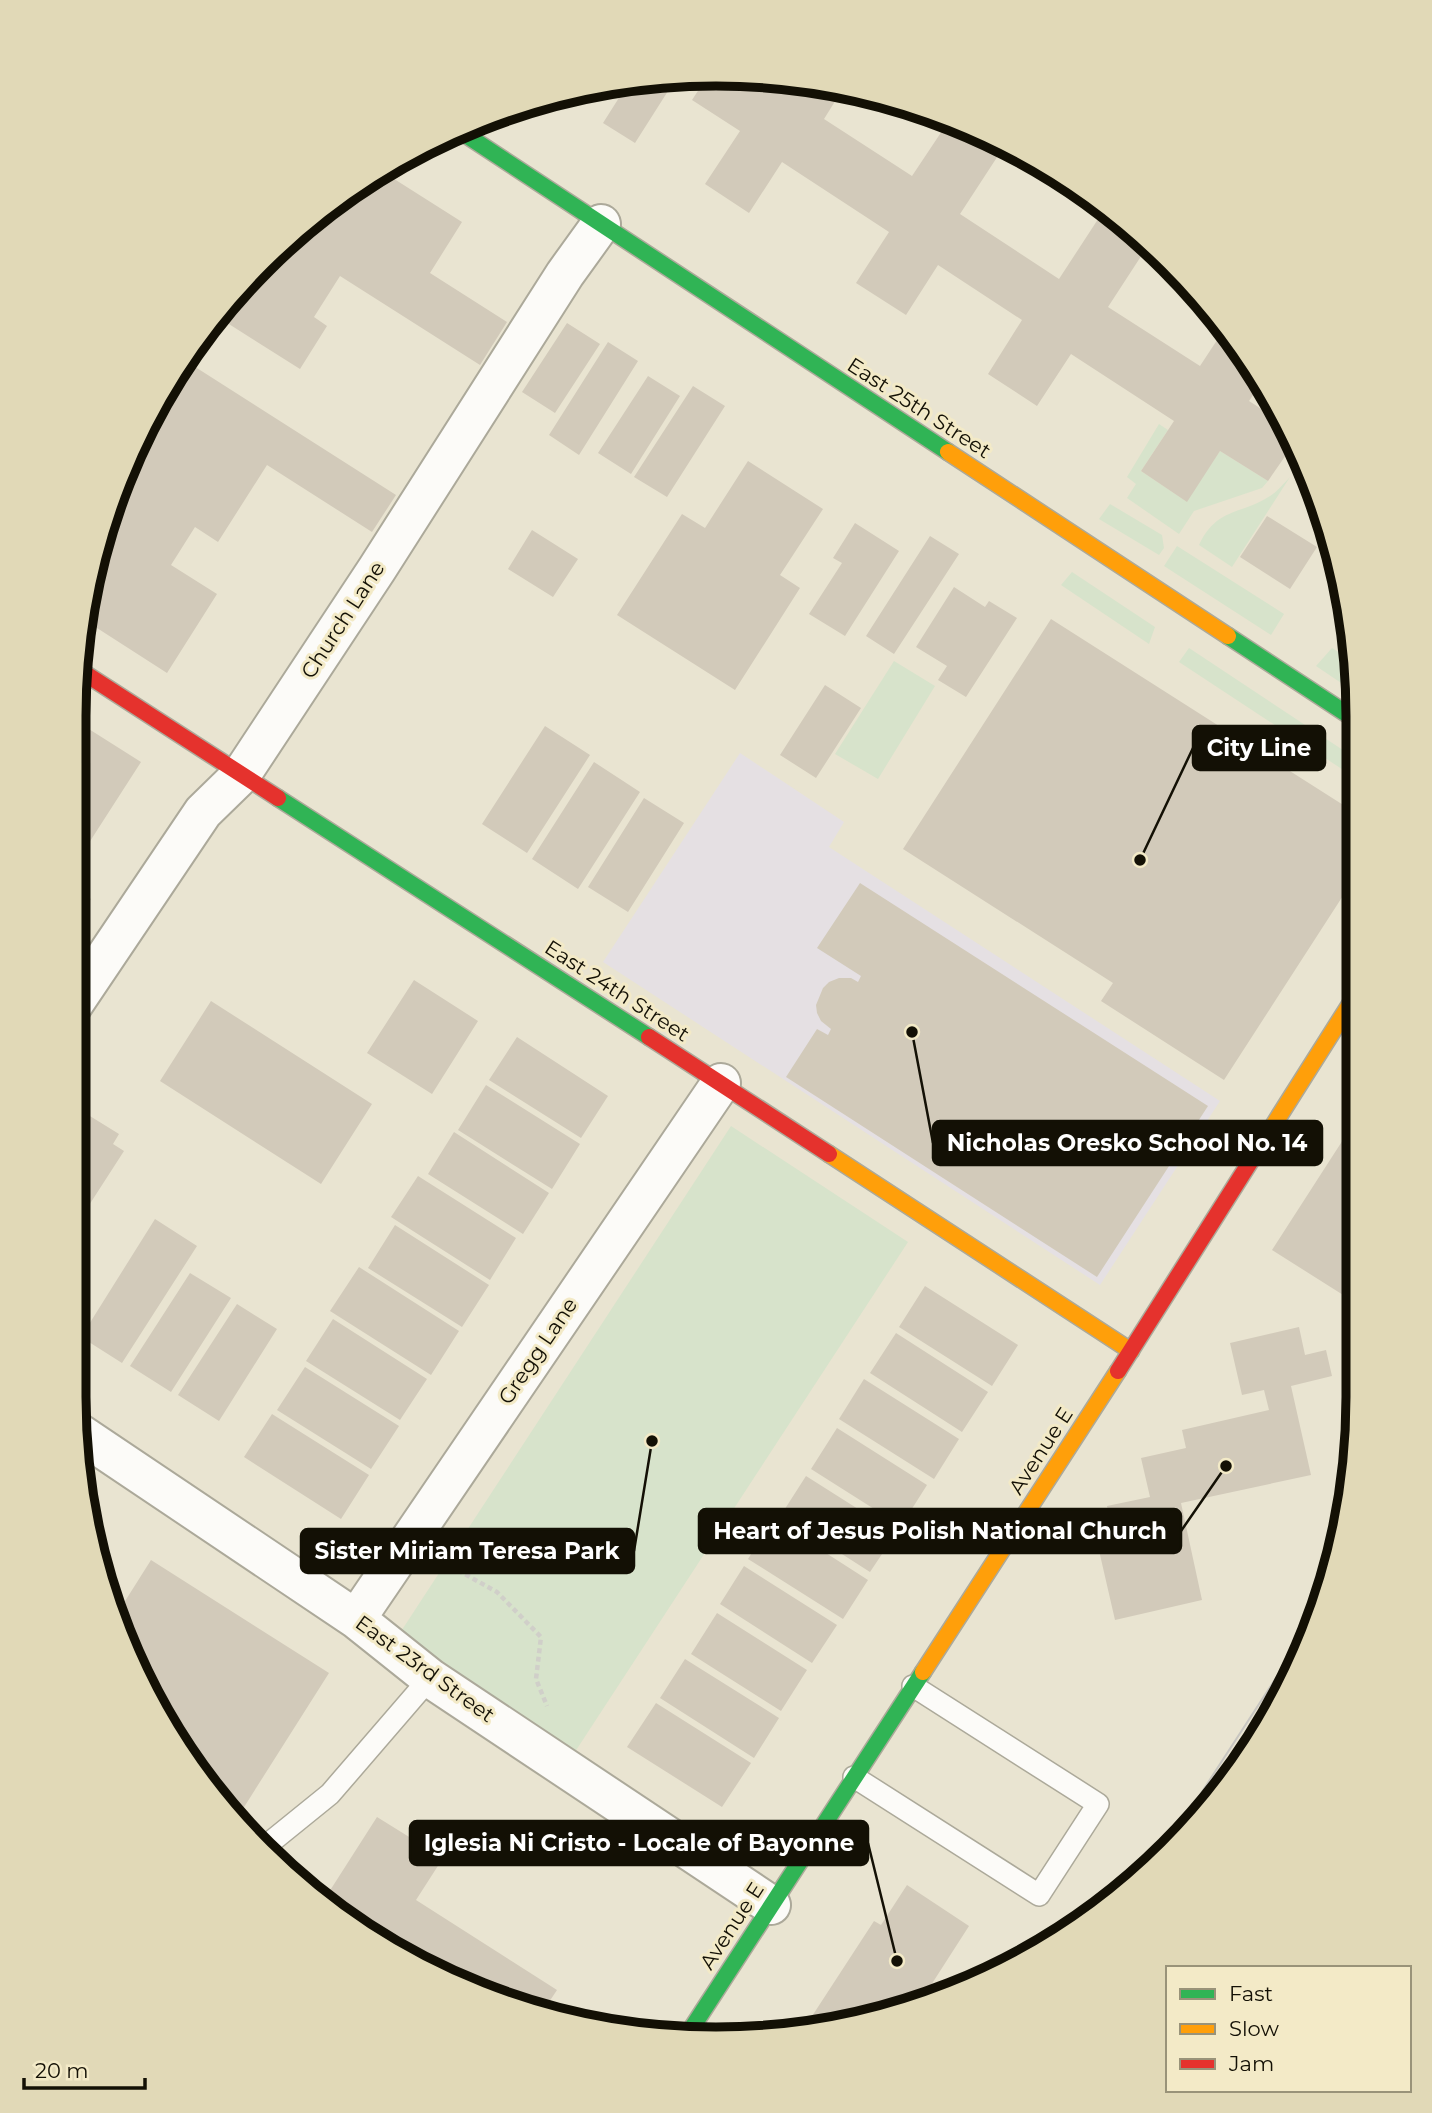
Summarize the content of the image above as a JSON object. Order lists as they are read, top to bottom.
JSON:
{
  "streets": {
    "street": [
      "East 25th Street",
      "Church Lane",
      "East 24th Street",
      "Gregg Lane",
      "Avenue E",
      "East 23rd Street"
    ]
  },
  "crossings": [
    ["East 25th Street", "Church Lane"],
    ["Church Lane", "East 24th Street"],
    ["East 24th Street", "Gregg Lane"],
    ["East 24th Street", "Avenue E"],
    ["Gregg Lane", "East 23rd Street"],
    ["Avenue E", "East 23rd Street"]
  ],
  "places": [
    "City Line",
    "Nicholas Oresko School No. 14",
    "Sister Miriam Teresa Park",
    "Heart of Jesus Polish National Church",
    "Iglesia Ni Cristo - Locale of Bayonne"
  ],
  "legend": ["Fast", "Slow", "Jam"],
  "scale_bar": "20 m"
}
